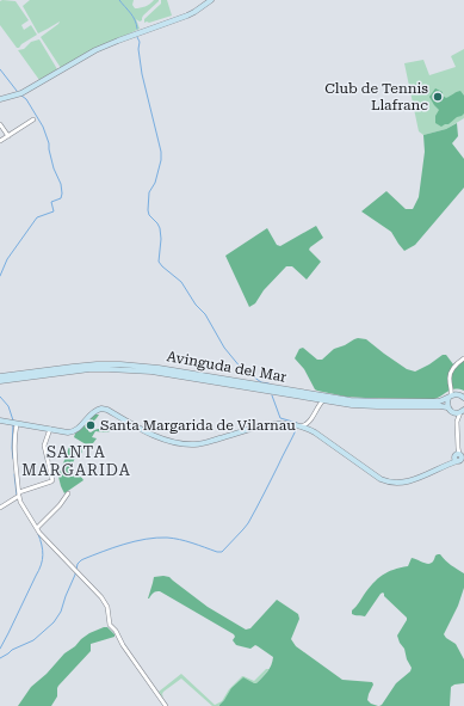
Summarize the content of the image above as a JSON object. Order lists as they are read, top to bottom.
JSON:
{
  "streets": {
    "main road": ["Avinguda del Mar"]
  },
  "districts": ["SANTA MARGARIDA"],
  "places": ["Club de Tennis Llafranc", "Santa Margarida de Vilarnau"]
}
